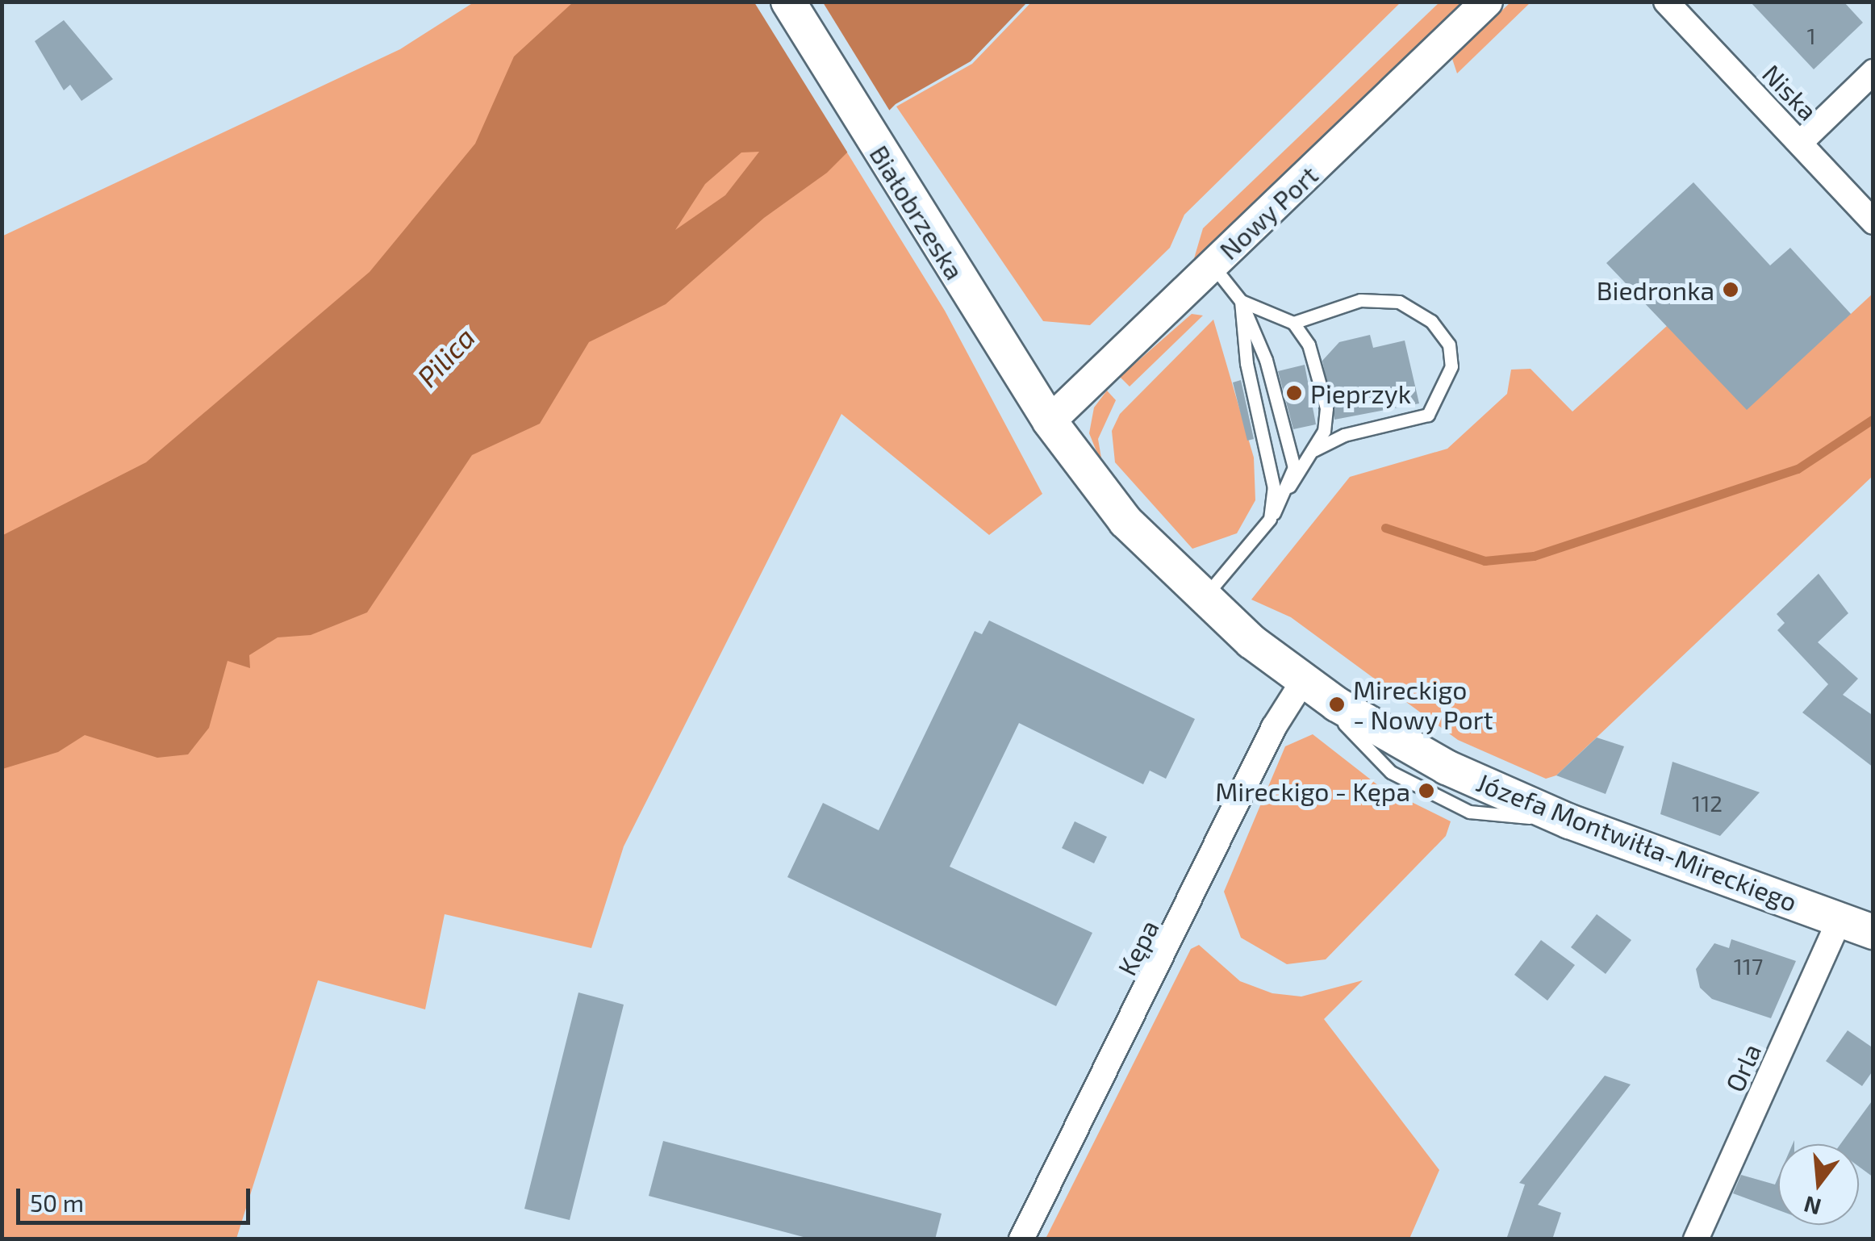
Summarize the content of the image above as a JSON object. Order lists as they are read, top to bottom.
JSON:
{
  "streets": {
    "main road": ["Białobrzeska", "Józefa Montwiłła-Mireckiego"],
    "street": [
      "Niska",
      "Nowy Port",
      "Kępa",
      "Orla"
    ]
  },
  "crossings": [
    ["Białobrzeska", "Nowy Port"],
    ["Białobrzeska", "Józefa Montwiłła-Mireckiego"],
    ["Nowy Port", "Józefa Montwiłła-Mireckiego"],
    ["Józefa Montwiłła-Mireckiego", "Kępa"],
    ["Józefa Montwiłła-Mireckiego", "Orla"]
  ],
  "water": ["Pilica"],
  "places": [
    "Biedronka",
    "Pieprzyk",
    "Mireckigo - Nowy Port",
    "Mireckigo - Kępa"
  ],
  "house_numbers": ["1", "112", "117"],
  "scale_bar": "50 m",
  "north": "bottom"
}
